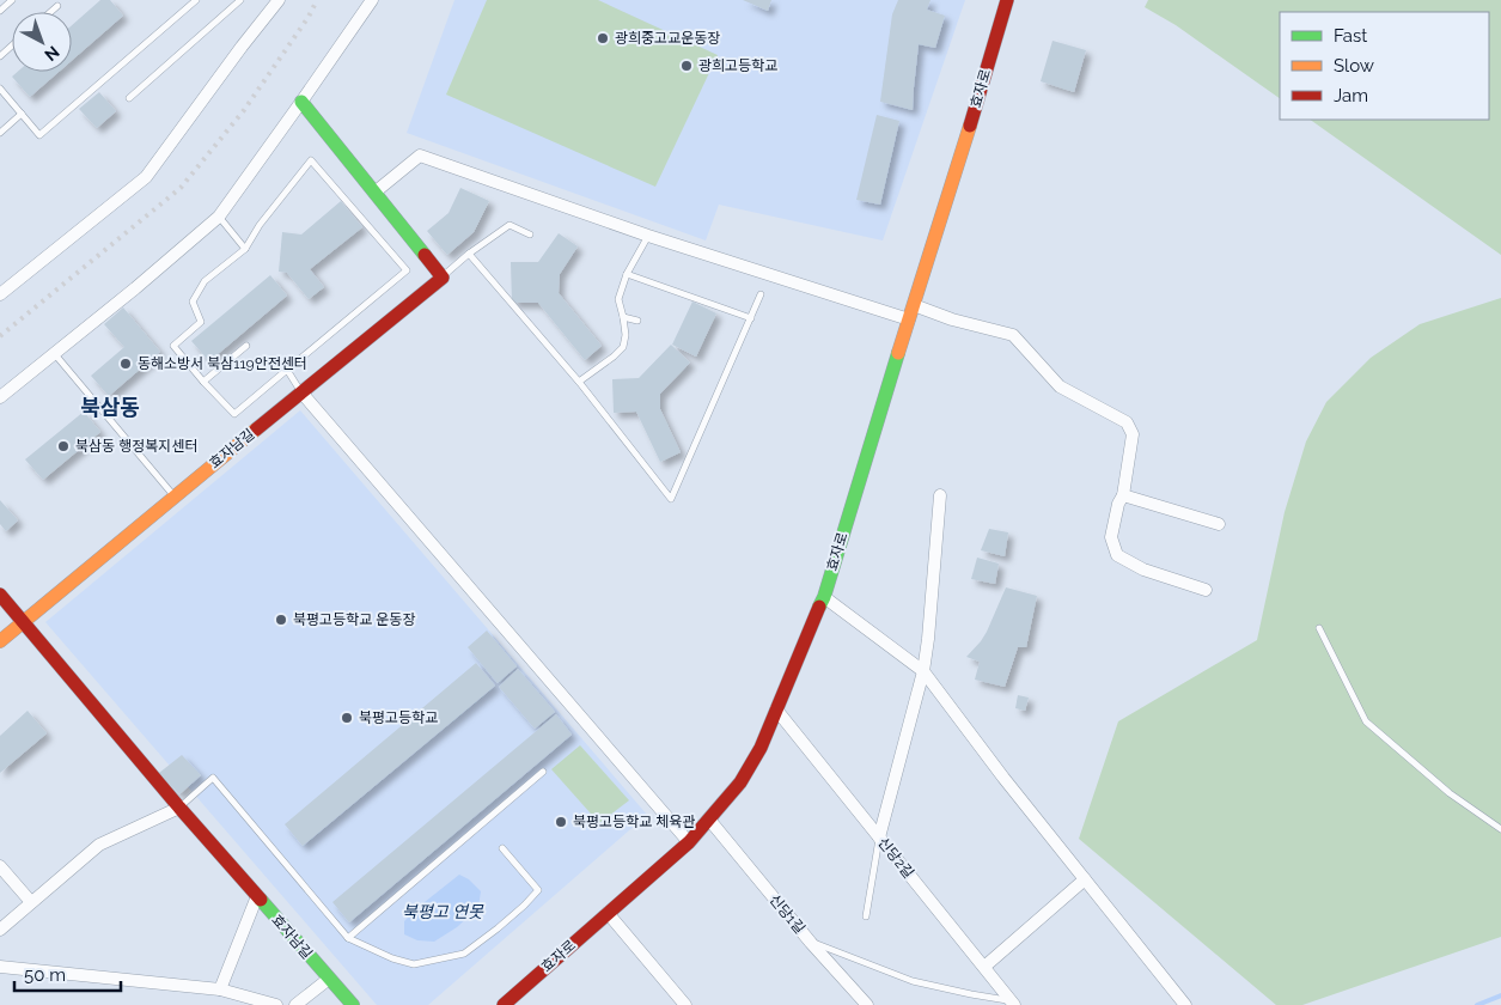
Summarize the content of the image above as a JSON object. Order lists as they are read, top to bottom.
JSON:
{
  "streets": {
    "street": [
      "효자로",
      "효자남길",
      "신당2길",
      "신당1길"
    ]
  },
  "crossings": [
    ["효자로", "신당2길"],
    ["효자로", "신당1길"]
  ],
  "districts": ["북삼동"],
  "water": ["북평고 연못"],
  "places": [
    "광희중고교운동장",
    "광희고등학교",
    "동해소방서 북삼119안전센터",
    "북삼동 행정복지센터",
    "북평고등학교 운동장",
    "북평고등학교",
    "북평고등학교 체육관"
  ],
  "legend": ["Fast", "Slow", "Jam"],
  "scale_bar": "50 m",
  "north": "bottom right"
}
